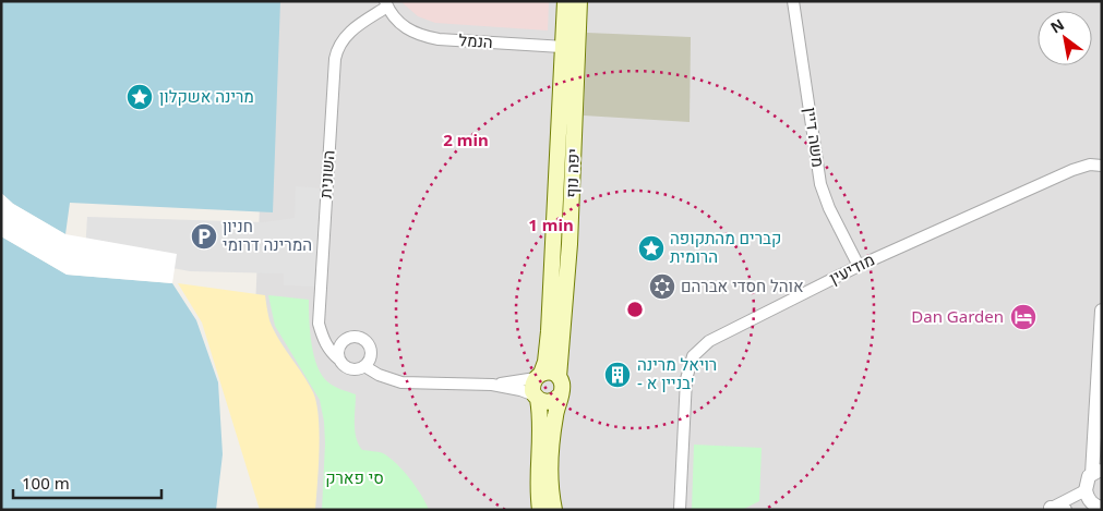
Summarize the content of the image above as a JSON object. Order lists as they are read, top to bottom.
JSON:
{
  "streets": {
    "main road": ["יפה נוף"],
    "street": [
      "הנמל",
      "משה דיין",
      "השונית",
      "מודיעין"
    ]
  },
  "crossings": [
    ["הנמל", "יפה נוף"],
    ["הנמל", "השונית"],
    ["משה דיין", "מודיעין"]
  ],
  "parks": ["סי פארק"],
  "places": {
    "place": ["מרינה אשקלון", "קברים מהתקופה הרומית"],
    "parking": ["חניון המרינה דרומי"],
    "synagogue": ["אוהל חסדי אברהם"],
    "hotel": ["Dan Garden"],
    "building": ["רויאל מרינה - בניין א'"]
  },
  "scale_bar": "100 m",
  "north": "top left",
  "rings": ["2 min", "1 min"]
}
